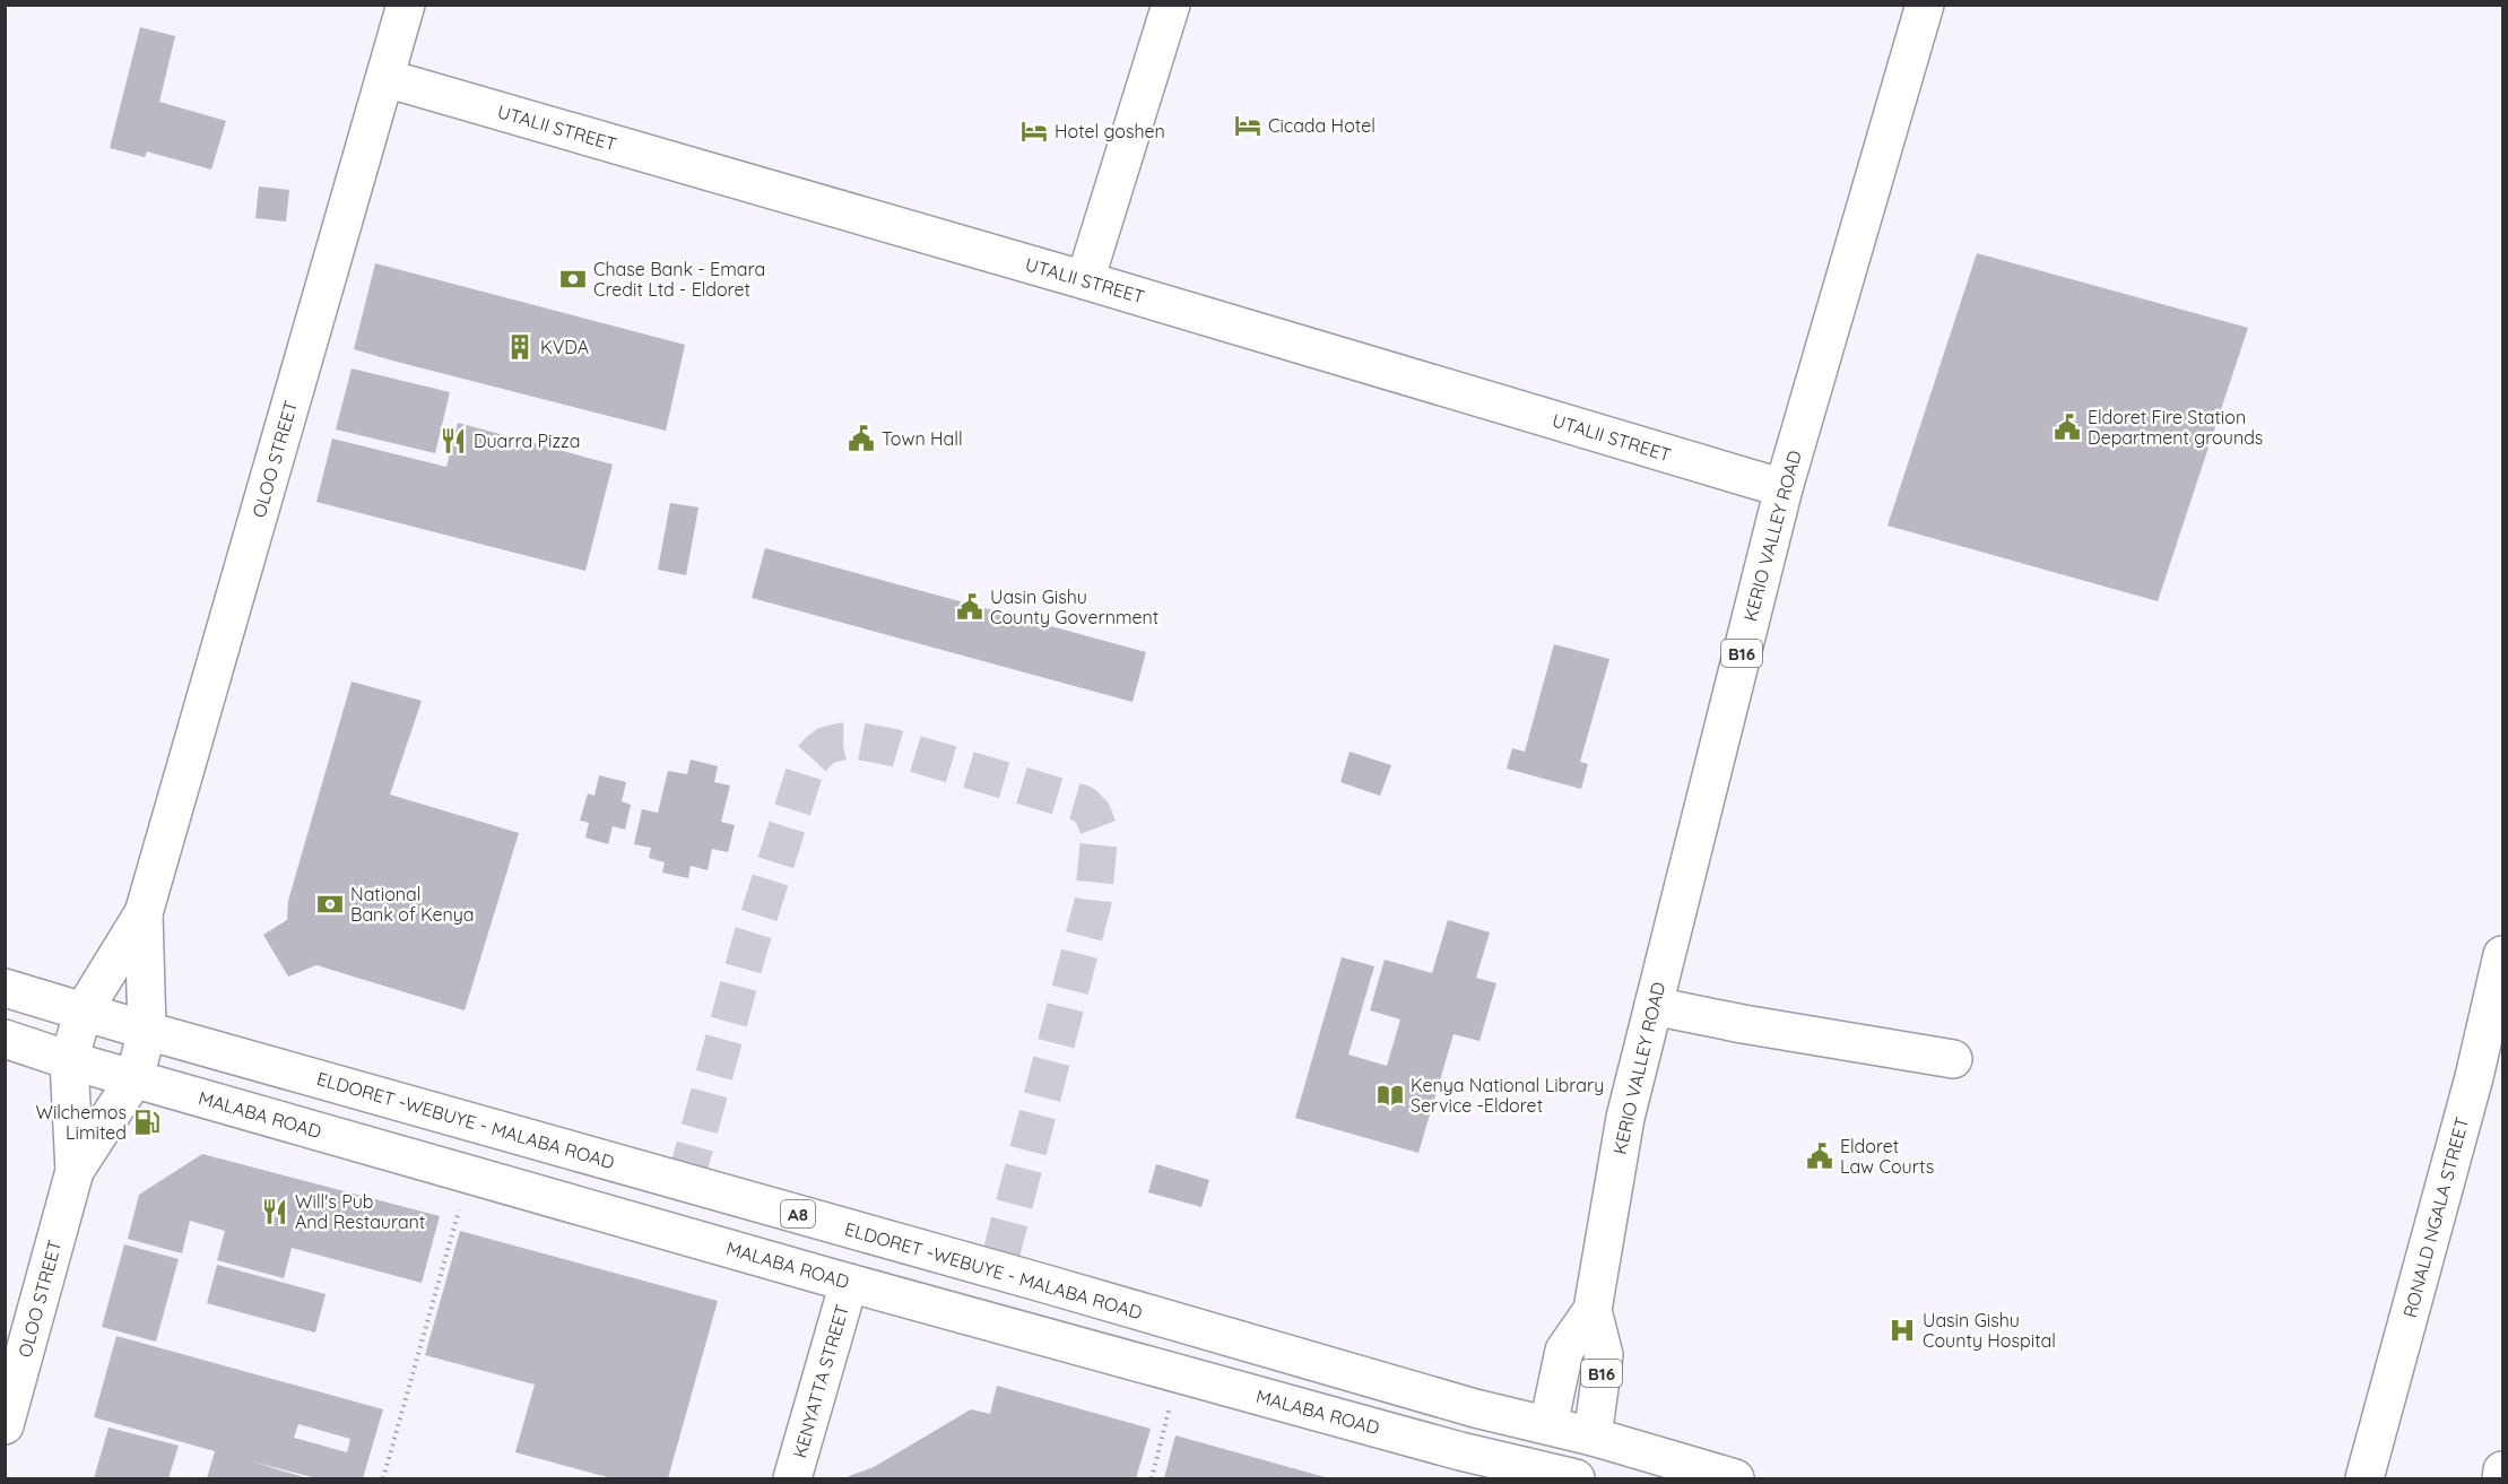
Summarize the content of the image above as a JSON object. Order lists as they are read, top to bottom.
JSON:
{
  "streets": {
    "main road": [
      "UTALII STREET",
      "OLOO STREET",
      "KERIO VALLEY ROAD",
      "B16",
      "MALABA ROAD",
      "ELDORET -WEBUYE - MALABA ROAD",
      "A8",
      "RONALD NGALA STREET",
      "KENYATTA STREET"
    ]
  },
  "crossings": [
    ["UTALII STREET", "OLOO STREET"],
    ["UTALII STREET", "KERIO VALLEY ROAD"],
    ["OLOO STREET", "MALABA ROAD"],
    ["OLOO STREET", "ELDORET -WEBUYE - MALABA ROAD"],
    ["KERIO VALLEY ROAD", "B16"],
    ["B16", "ELDORET -WEBUYE - MALABA ROAD"],
    ["B16", "A8"],
    ["MALABA ROAD", "KENYATTA STREET"],
    ["ELDORET -WEBUYE - MALABA ROAD", "A8"]
  ],
  "places": {
    "hotel": ["Cicada Hotel", "Hotel goshen"],
    "bank": ["Chase Bank - Emara Credit Ltd - Eldoret", "National Bank of Kenya"],
    "building": ["KVDA"],
    "public building": [
      "Eldoret Fire Station Department grounds",
      "Town Hall",
      "Uasin Gishu County Government",
      "Eldoret Law Courts"
    ],
    "restaurant": ["Duarra Pizza", "Will's Pub And Restaurant"],
    "library": ["Kenya National Library Service -Eldoret"],
    "fuel station": ["Wilchemos Limited"],
    "hospital": ["Uasin Gishu County Hospital"]
  }
}
